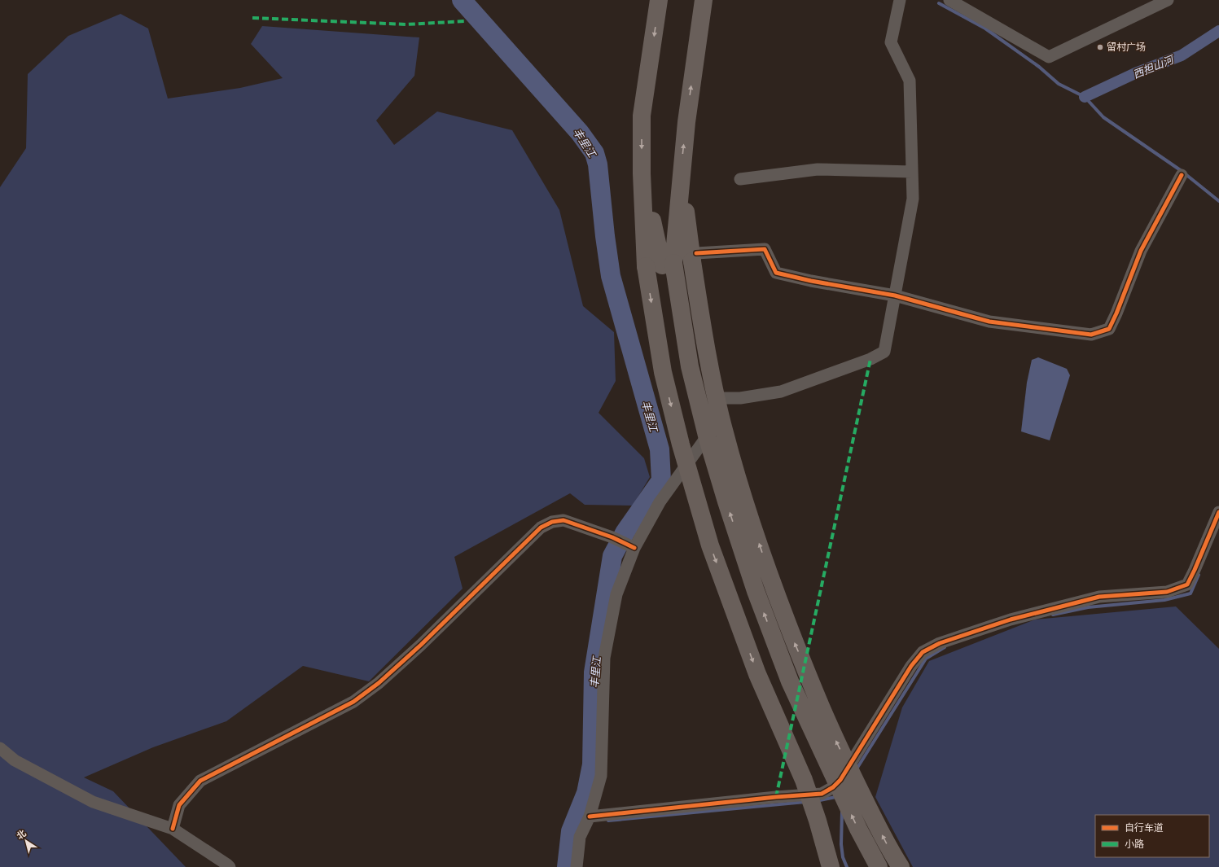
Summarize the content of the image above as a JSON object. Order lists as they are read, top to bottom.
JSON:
{
  "water": ["西担山河", "丰里江"],
  "places": ["留村广场"],
  "legend": ["自行车道", "小路"],
  "north": "top left"
}
